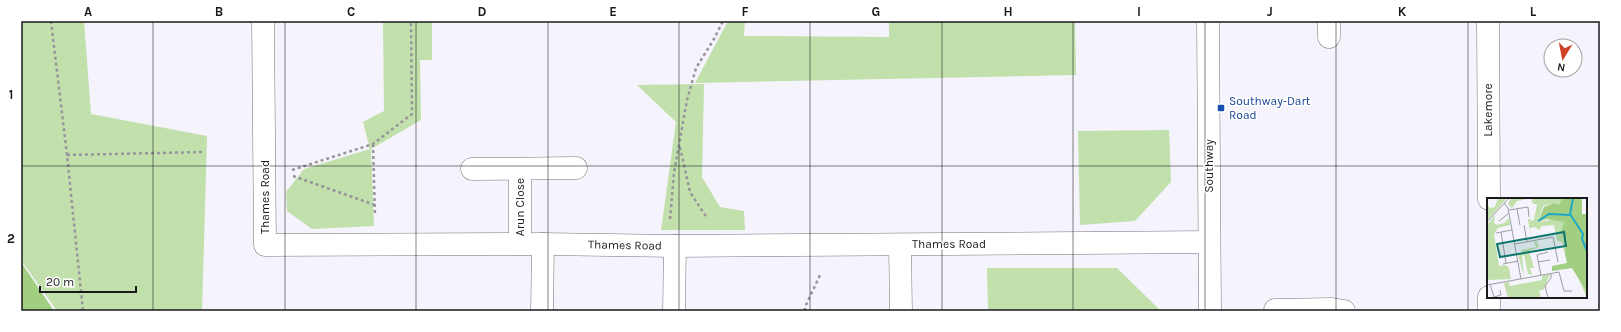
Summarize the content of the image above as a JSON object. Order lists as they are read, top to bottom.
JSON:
{
  "streets": {
    "street": [
      "Lakemore",
      "Southway",
      "Thames Road",
      "Arun Close"
    ]
  },
  "crossings": [
    ["Southway", "Thames Road"],
    ["Thames Road", "Arun Close"]
  ],
  "places": {
    "transit": ["Southway-Dart Road"]
  },
  "scale_bar": "20 m",
  "north": "bottom",
  "grid": {
    "columns": [
      "A",
      "B",
      "C",
      "D",
      "E",
      "F",
      "G",
      "H",
      "I",
      "J",
      "K",
      "L"
    ],
    "rows": ["1", "2"]
  }
}
